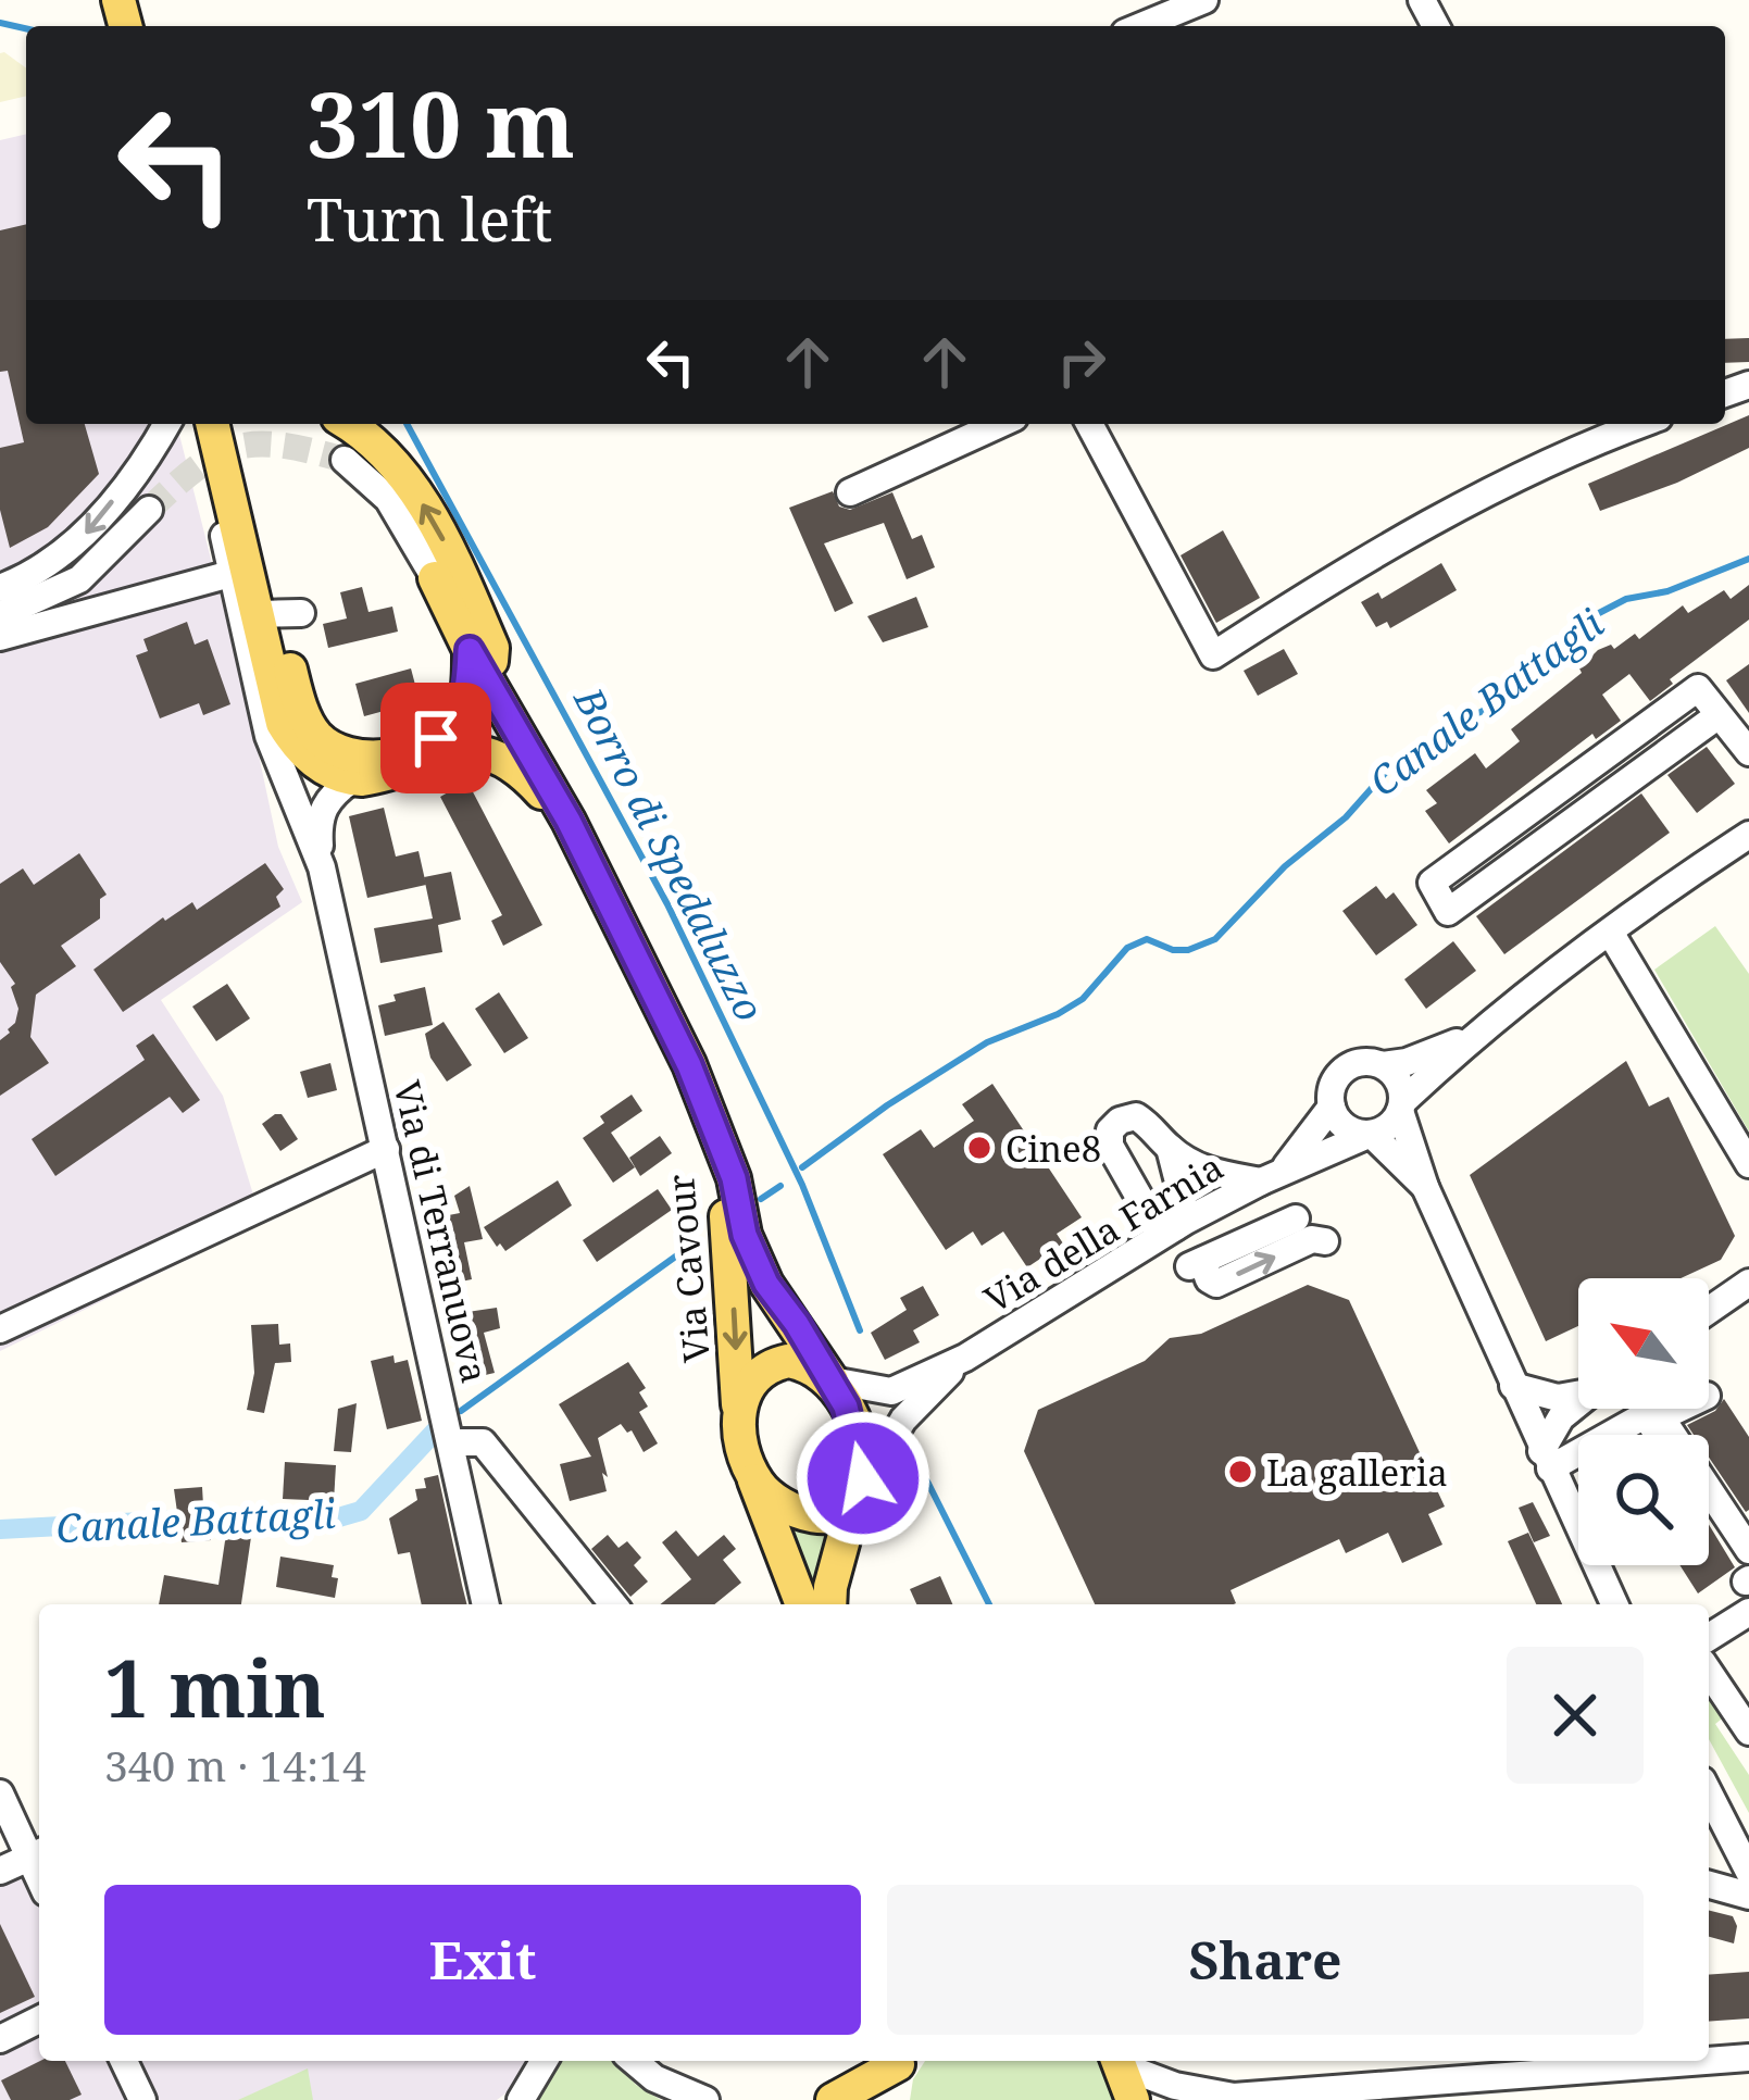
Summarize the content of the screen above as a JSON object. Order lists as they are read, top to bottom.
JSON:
{
  "streets": {
    "main road": ["Via Cavour"],
    "street": ["Via di Terranuova", "Via della Farnia"]
  },
  "crossings": [
    ["Via della Farnia", "Via Cavour"]
  ],
  "water": ["Canale Battagli", "Borro di Spedaluzzo"],
  "places": ["Cine8", "La galleria"],
  "north": "top left",
  "page": {
    "turn": ["310 m", "Turn left"],
    "heading": ["1 min", "340 m · 14:14"],
    "buttons": ["Exit", "Share"]
  }
}
